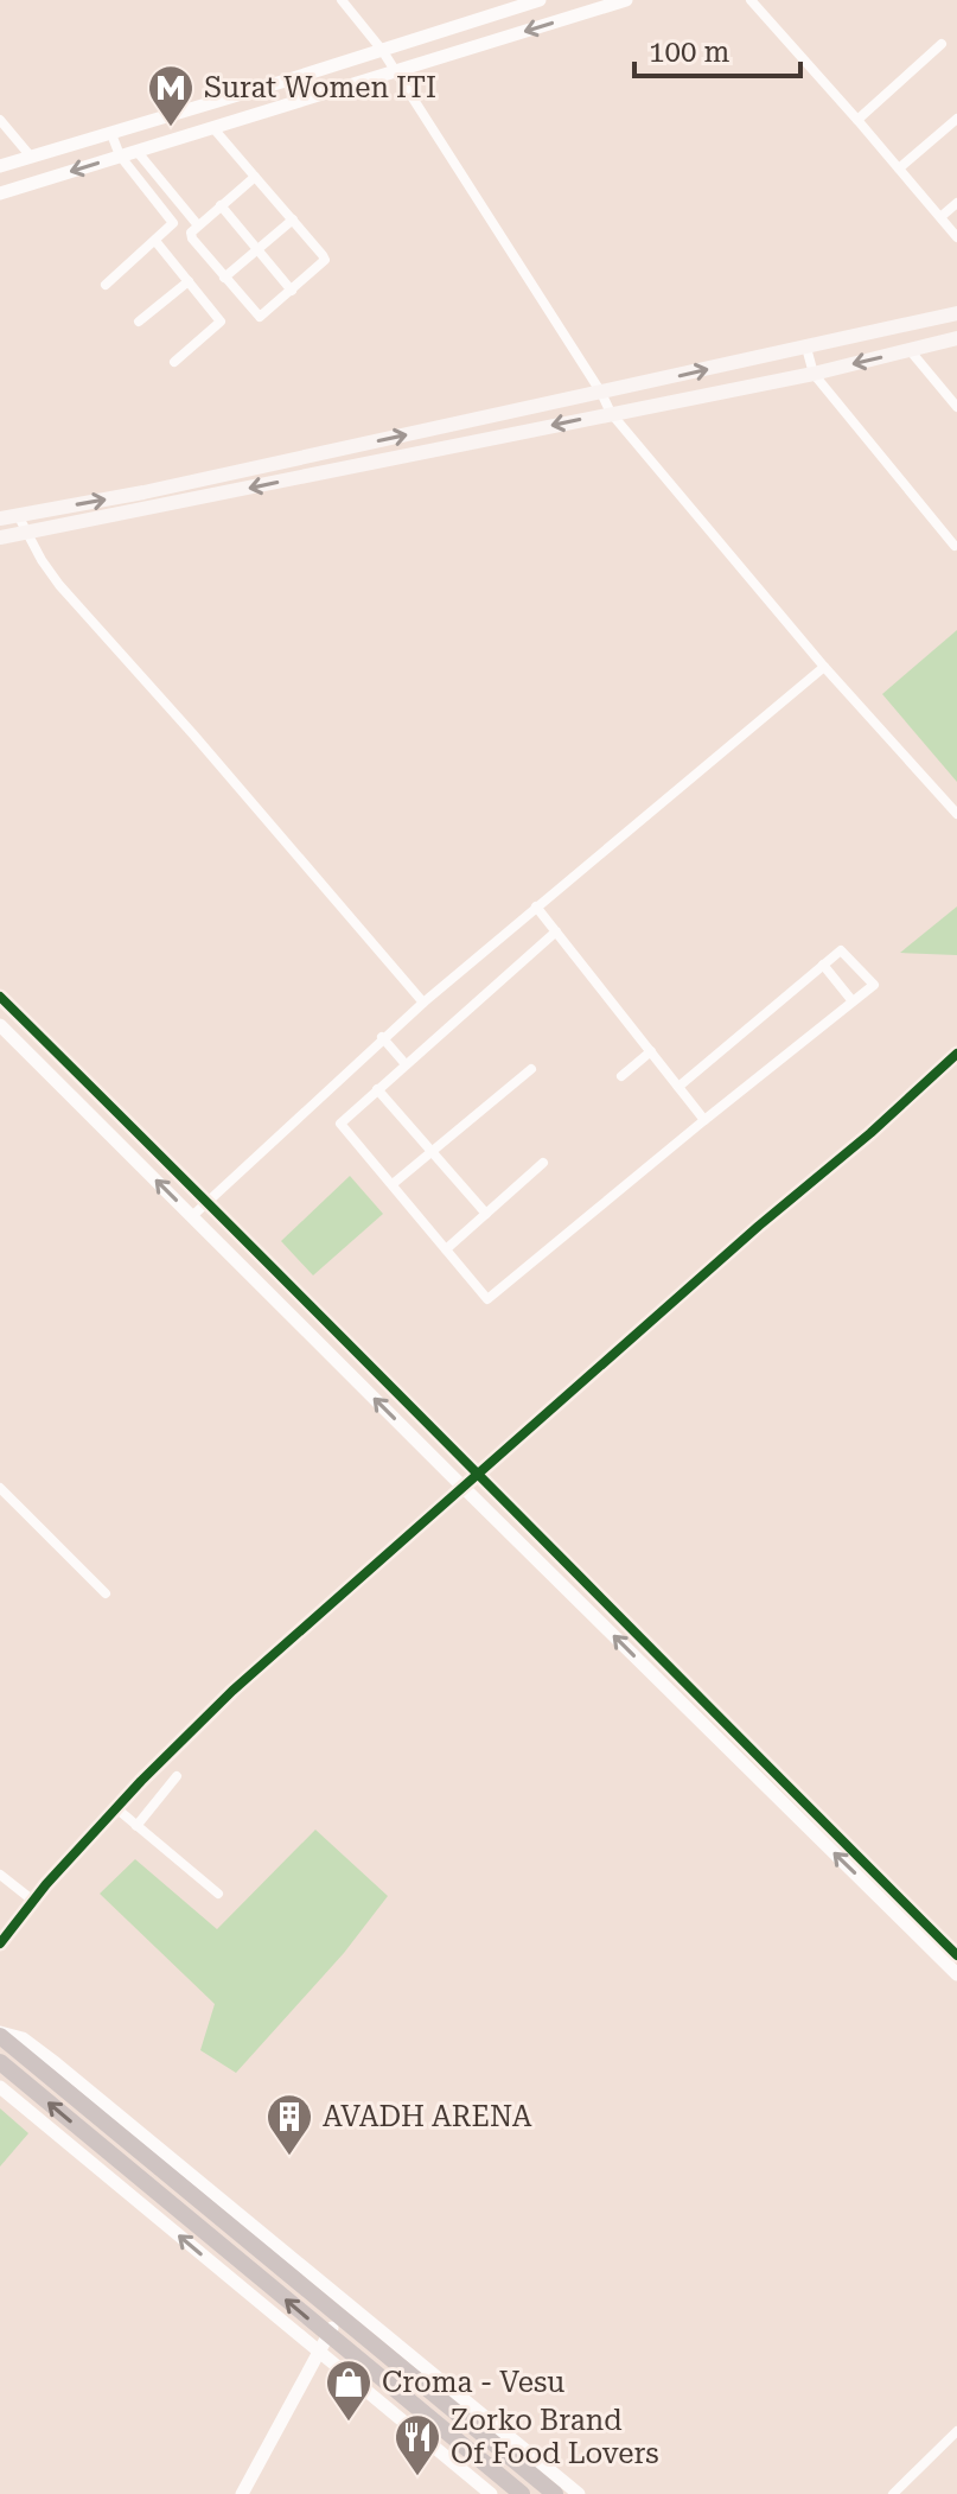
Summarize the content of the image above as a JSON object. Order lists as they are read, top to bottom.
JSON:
{
  "places": {
    "metro station": ["Surat Women ITI"],
    "building": ["AVADH ARENA"],
    "shop": ["Croma - Vesu"],
    "restaurant": ["Zorko Brand Of Food Lovers"]
  },
  "scale_bar": "100 m"
}
